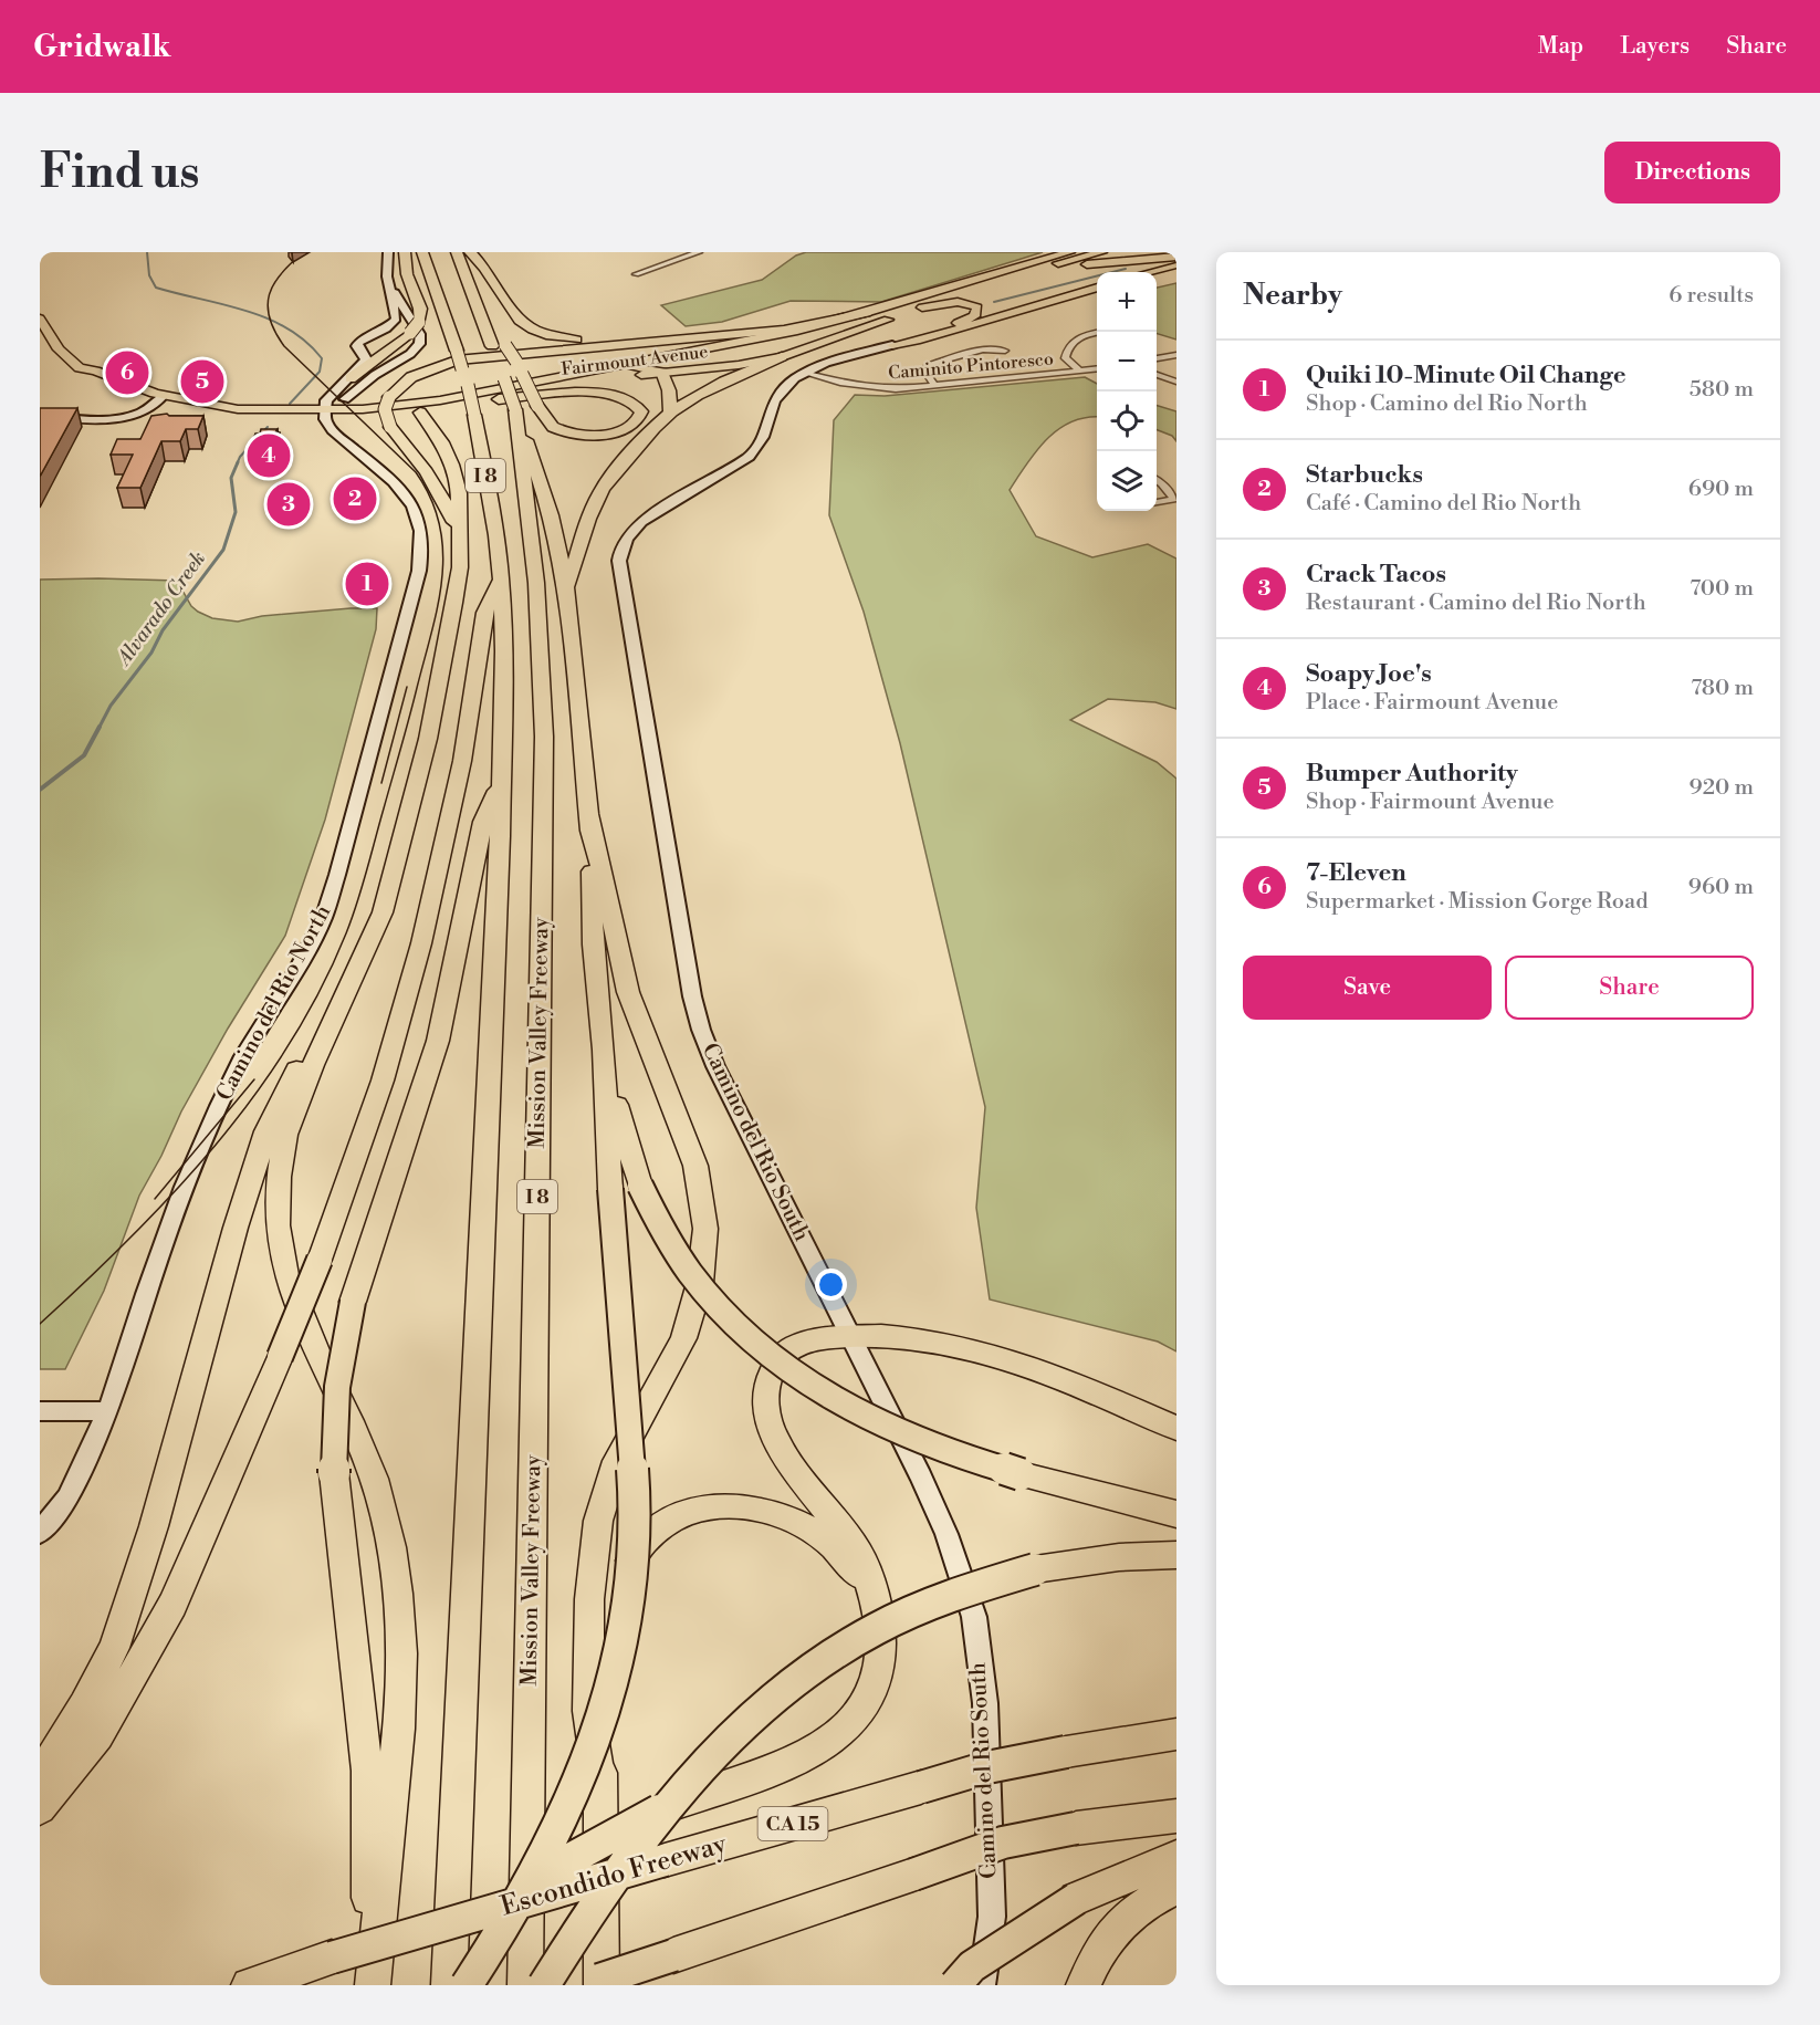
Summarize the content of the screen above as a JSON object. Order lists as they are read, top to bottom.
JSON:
{
  "streets": {
    "highway": [
      "I 8",
      "Mission Valley Freeway",
      "CA 15",
      "Escondido Freeway"
    ],
    "main road": ["Fairmount Avenue"],
    "street": ["Caminito Pintoresco", "Camino del Rio North", "Camino del Rio South"]
  },
  "crossings": [
    ["Fairmount Avenue", "Camino del Rio North"],
    ["Fairmount Avenue", "Mission Valley Freeway"],
    ["Caminito Pintoresco", "Camino del Rio South"],
    ["Camino del Rio South", "Escondido Freeway"]
  ],
  "water": ["Alvarado Creek"],
  "page": {
    "header": "Gridwalk",
    "nav": ["Map", "Layers", "Share"],
    "buttons": [
      "Directions",
      ["Save", "Share"]
    ],
    "title": "Find us",
    "heading": ["Nearby", "6 results"],
    "map_buttons": ["+", "−"],
    "list": [
      {
        "mark": "1",
        "name": "Quiki 10-Minute Oil Change",
        "note": "Shop · Camino del Rio North",
        "value": "580 m"
      },
      {
        "mark": "2",
        "name": "Starbucks",
        "note": "Café · Camino del Rio North",
        "value": "690 m"
      },
      {
        "mark": "3",
        "name": "Crack Tacos",
        "note": "Restaurant · Camino del Rio North",
        "value": "700 m"
      },
      {
        "mark": "4",
        "name": "Soapy Joe's",
        "note": "Place · Fairmount Avenue",
        "value": "780 m"
      },
      {
        "mark": "5",
        "name": "Bumper Authority",
        "note": "Shop · Fairmount Avenue",
        "value": "920 m"
      },
      {
        "mark": "6",
        "name": "7-Eleven",
        "note": "Supermarket · Mission Gorge Road",
        "value": "960 m"
      }
    ],
    "pins": [
      "6",
      "5",
      "4",
      "2",
      "3",
      "1"
    ]
  }
}
